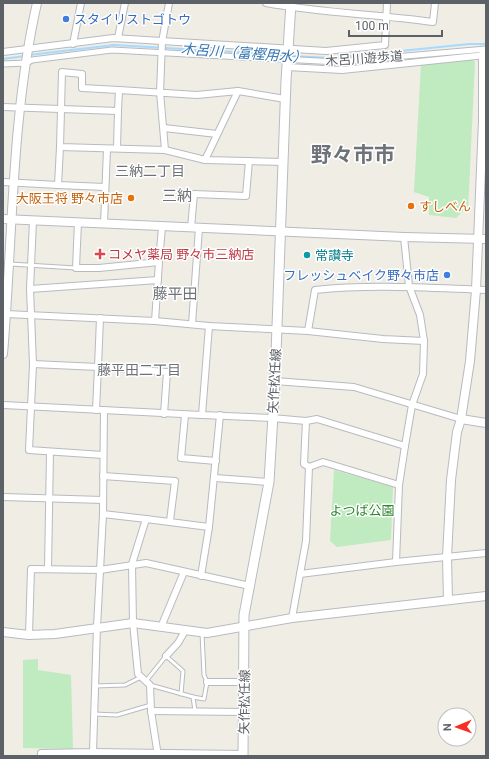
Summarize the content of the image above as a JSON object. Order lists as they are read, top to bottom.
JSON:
{
  "streets": {
    "main road": ["矢作松任線"]
  },
  "districts": [
    "野々市市",
    "三納二丁目",
    "三納",
    "藤平田",
    "藤平田二丁目"
  ],
  "water": ["木呂川（富樫用水）"],
  "parks": ["よつば公園"],
  "places": {
    "other": [
      "スタイリストゴトウ",
      "大阪王将 野々市店",
      "すしべん",
      "常讃寺",
      "フレッシュベイク野々市店"
    ],
    "health": ["コメヤ薬局 野々市三納店"]
  },
  "scale_bar": "100 m",
  "north": "left"
}
